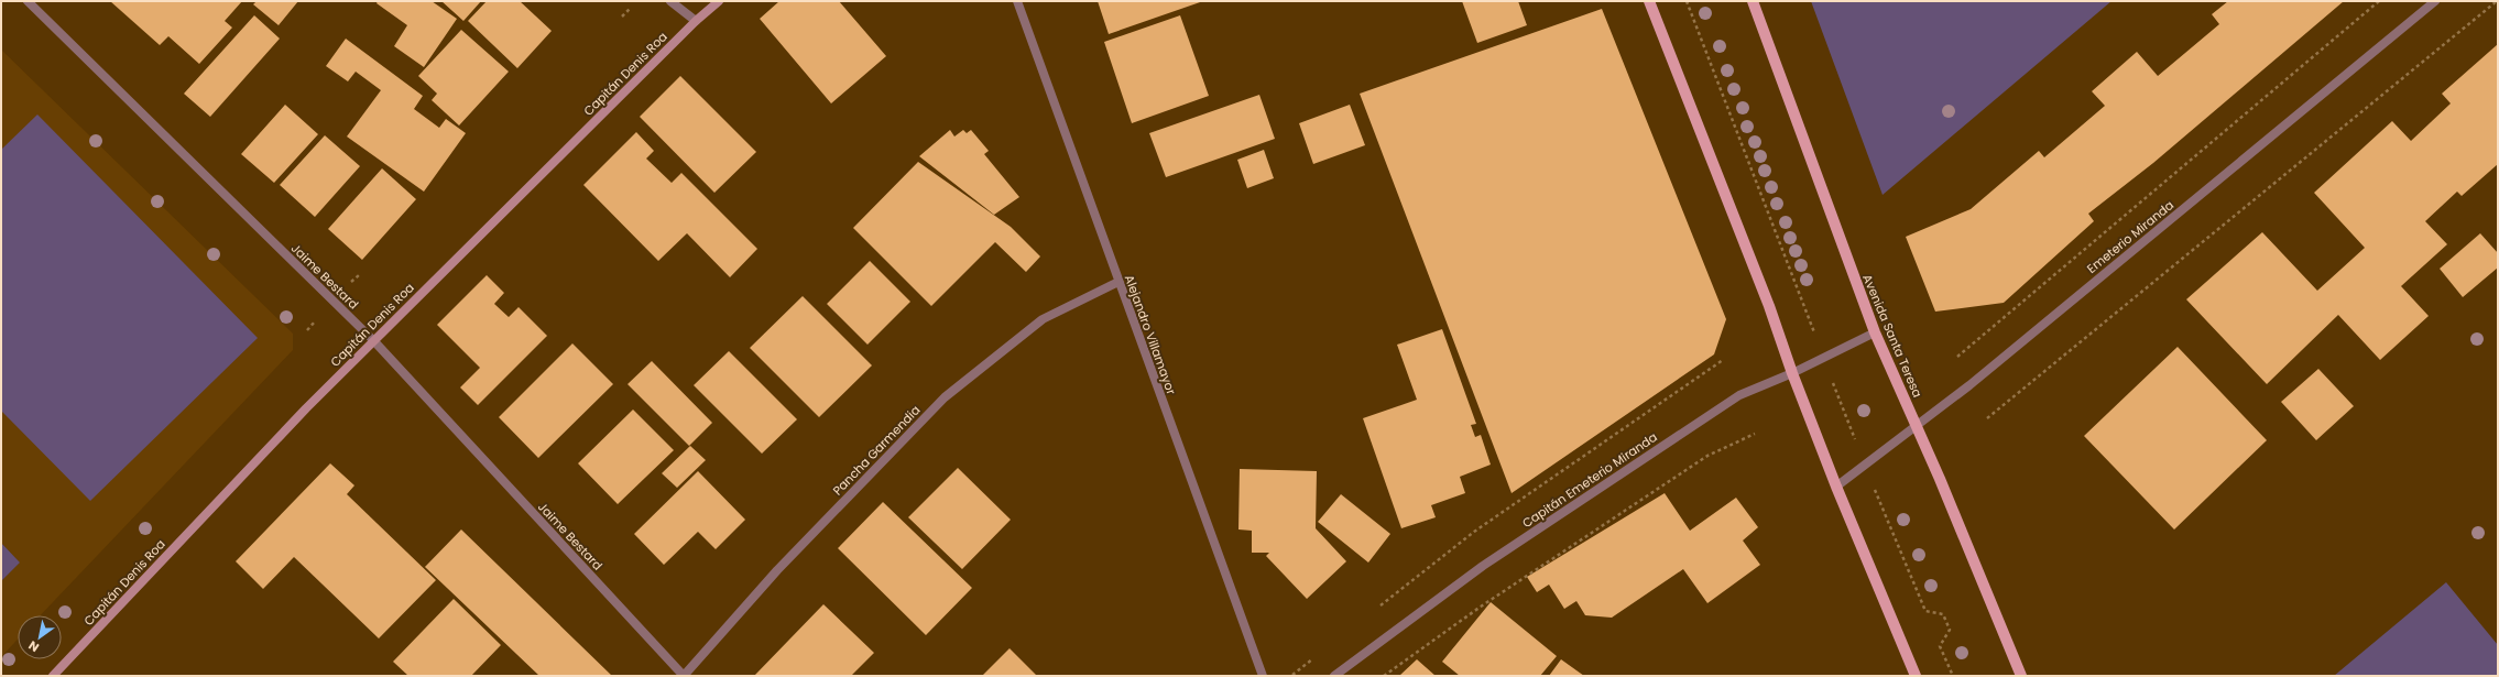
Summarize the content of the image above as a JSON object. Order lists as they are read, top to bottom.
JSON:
{
  "streets": {
    "main road": ["Capitán Denis Roa", "Avenida Santa Teresa"],
    "street": [
      "Emeterio Miranda",
      "Jaime Bestard",
      "Alejandro Villamayor",
      "Pancha Garmendia",
      "Capitán Emeterio Miranda"
    ]
  },
  "crossings": [
    ["Capitán Denis Roa", "Jaime Bestard"],
    ["Emeterio Miranda", "Avenida Santa Teresa"],
    ["Jaime Bestard", "Pancha Garmendia"],
    ["Alejandro Villamayor", "Pancha Garmendia"],
    ["Avenida Santa Teresa", "Capitán Emeterio Miranda"]
  ],
  "north": "bottom left"
}
